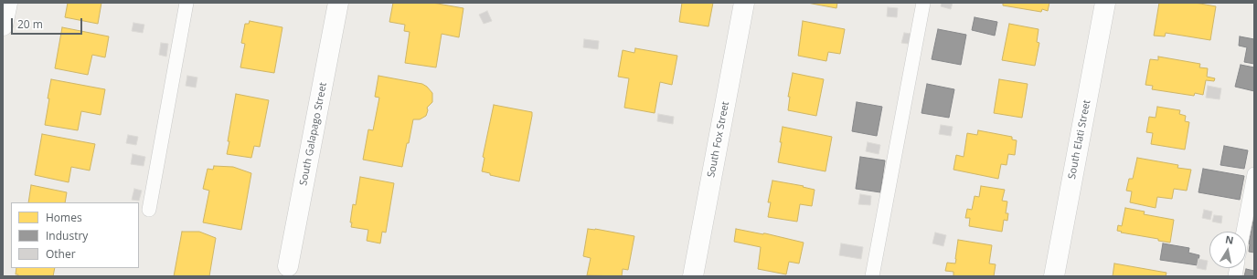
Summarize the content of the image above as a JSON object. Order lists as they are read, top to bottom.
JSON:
{
  "streets": {
    "street": ["South Galapago Street", "South Fox Street", "South Elati Street"]
  },
  "legend": ["Homes", "Industry", "Other"],
  "scale_bar": "20 m",
  "north": "top"
}
